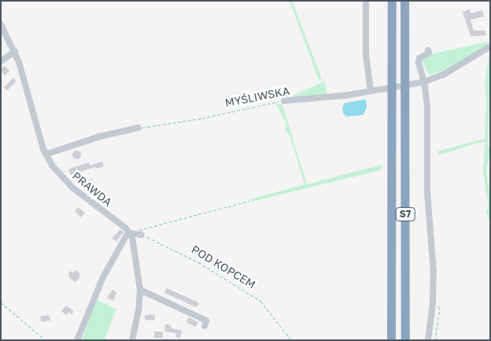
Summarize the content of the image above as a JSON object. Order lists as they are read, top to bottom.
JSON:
{
  "streets": {
    "highway": ["S7"],
    "street": ["MYŚLIWSKA", "PRAWDA"],
    "path": ["POD KOPCEM"]
  }
}
